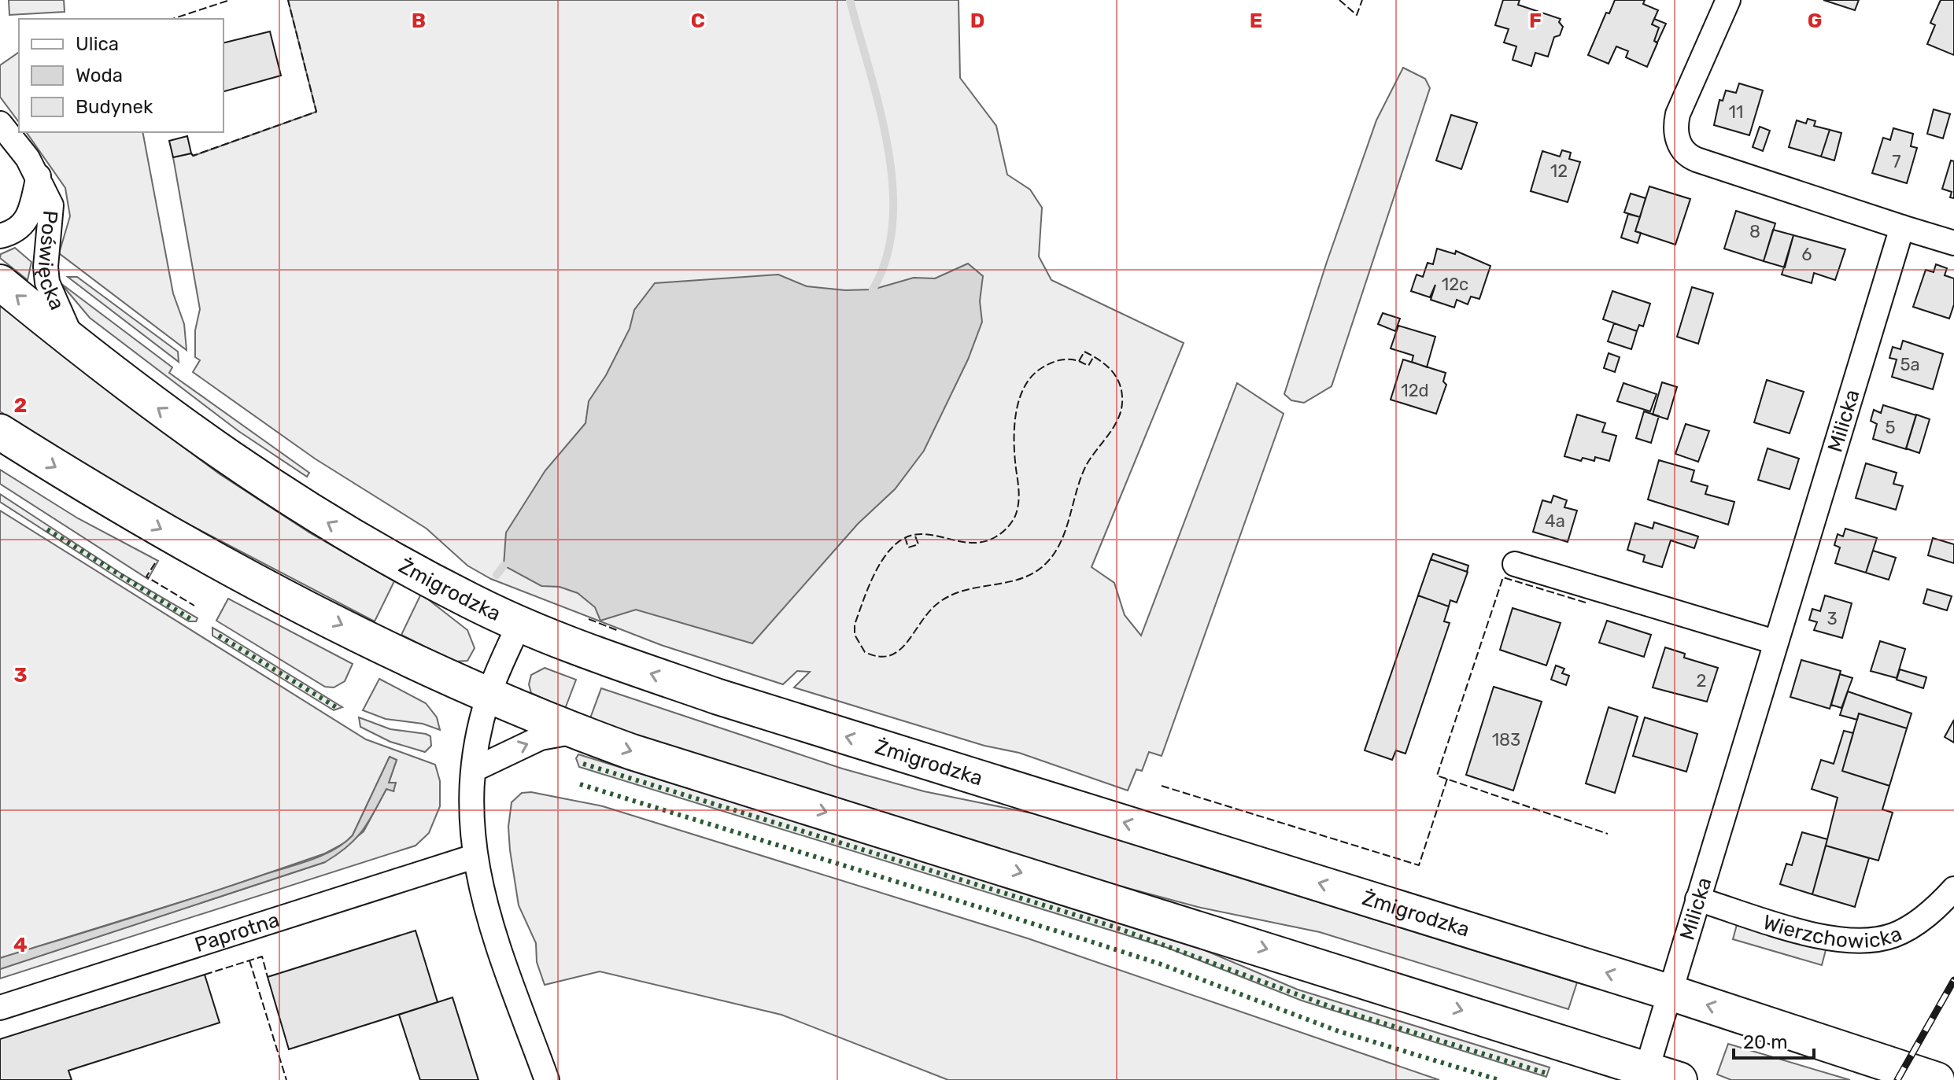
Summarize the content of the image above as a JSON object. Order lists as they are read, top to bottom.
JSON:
{
  "streets": {
    "main road": ["Żmigrodzka"],
    "street": [
      "Poświęcka",
      "Milicka",
      "Wierzchowicka",
      "Paprotna"
    ]
  },
  "crossings": [
    ["Poświęcka", "Żmigrodzka"],
    ["Milicka", "Żmigrodzka"],
    ["Milicka", "Wierzchowicka"]
  ],
  "house_numbers": [
    "11",
    "7",
    "12",
    "8",
    "6",
    "12c",
    "5a",
    "12d",
    "5",
    "4a",
    "3",
    "2",
    "183"
  ],
  "legend": ["Ulica", "Woda", "Budynek"],
  "scale_bar": "20 m",
  "grid": {
    "columns": [
      "B",
      "C",
      "D",
      "E",
      "F",
      "G"
    ],
    "rows": ["2", "3", "4"]
  }
}
